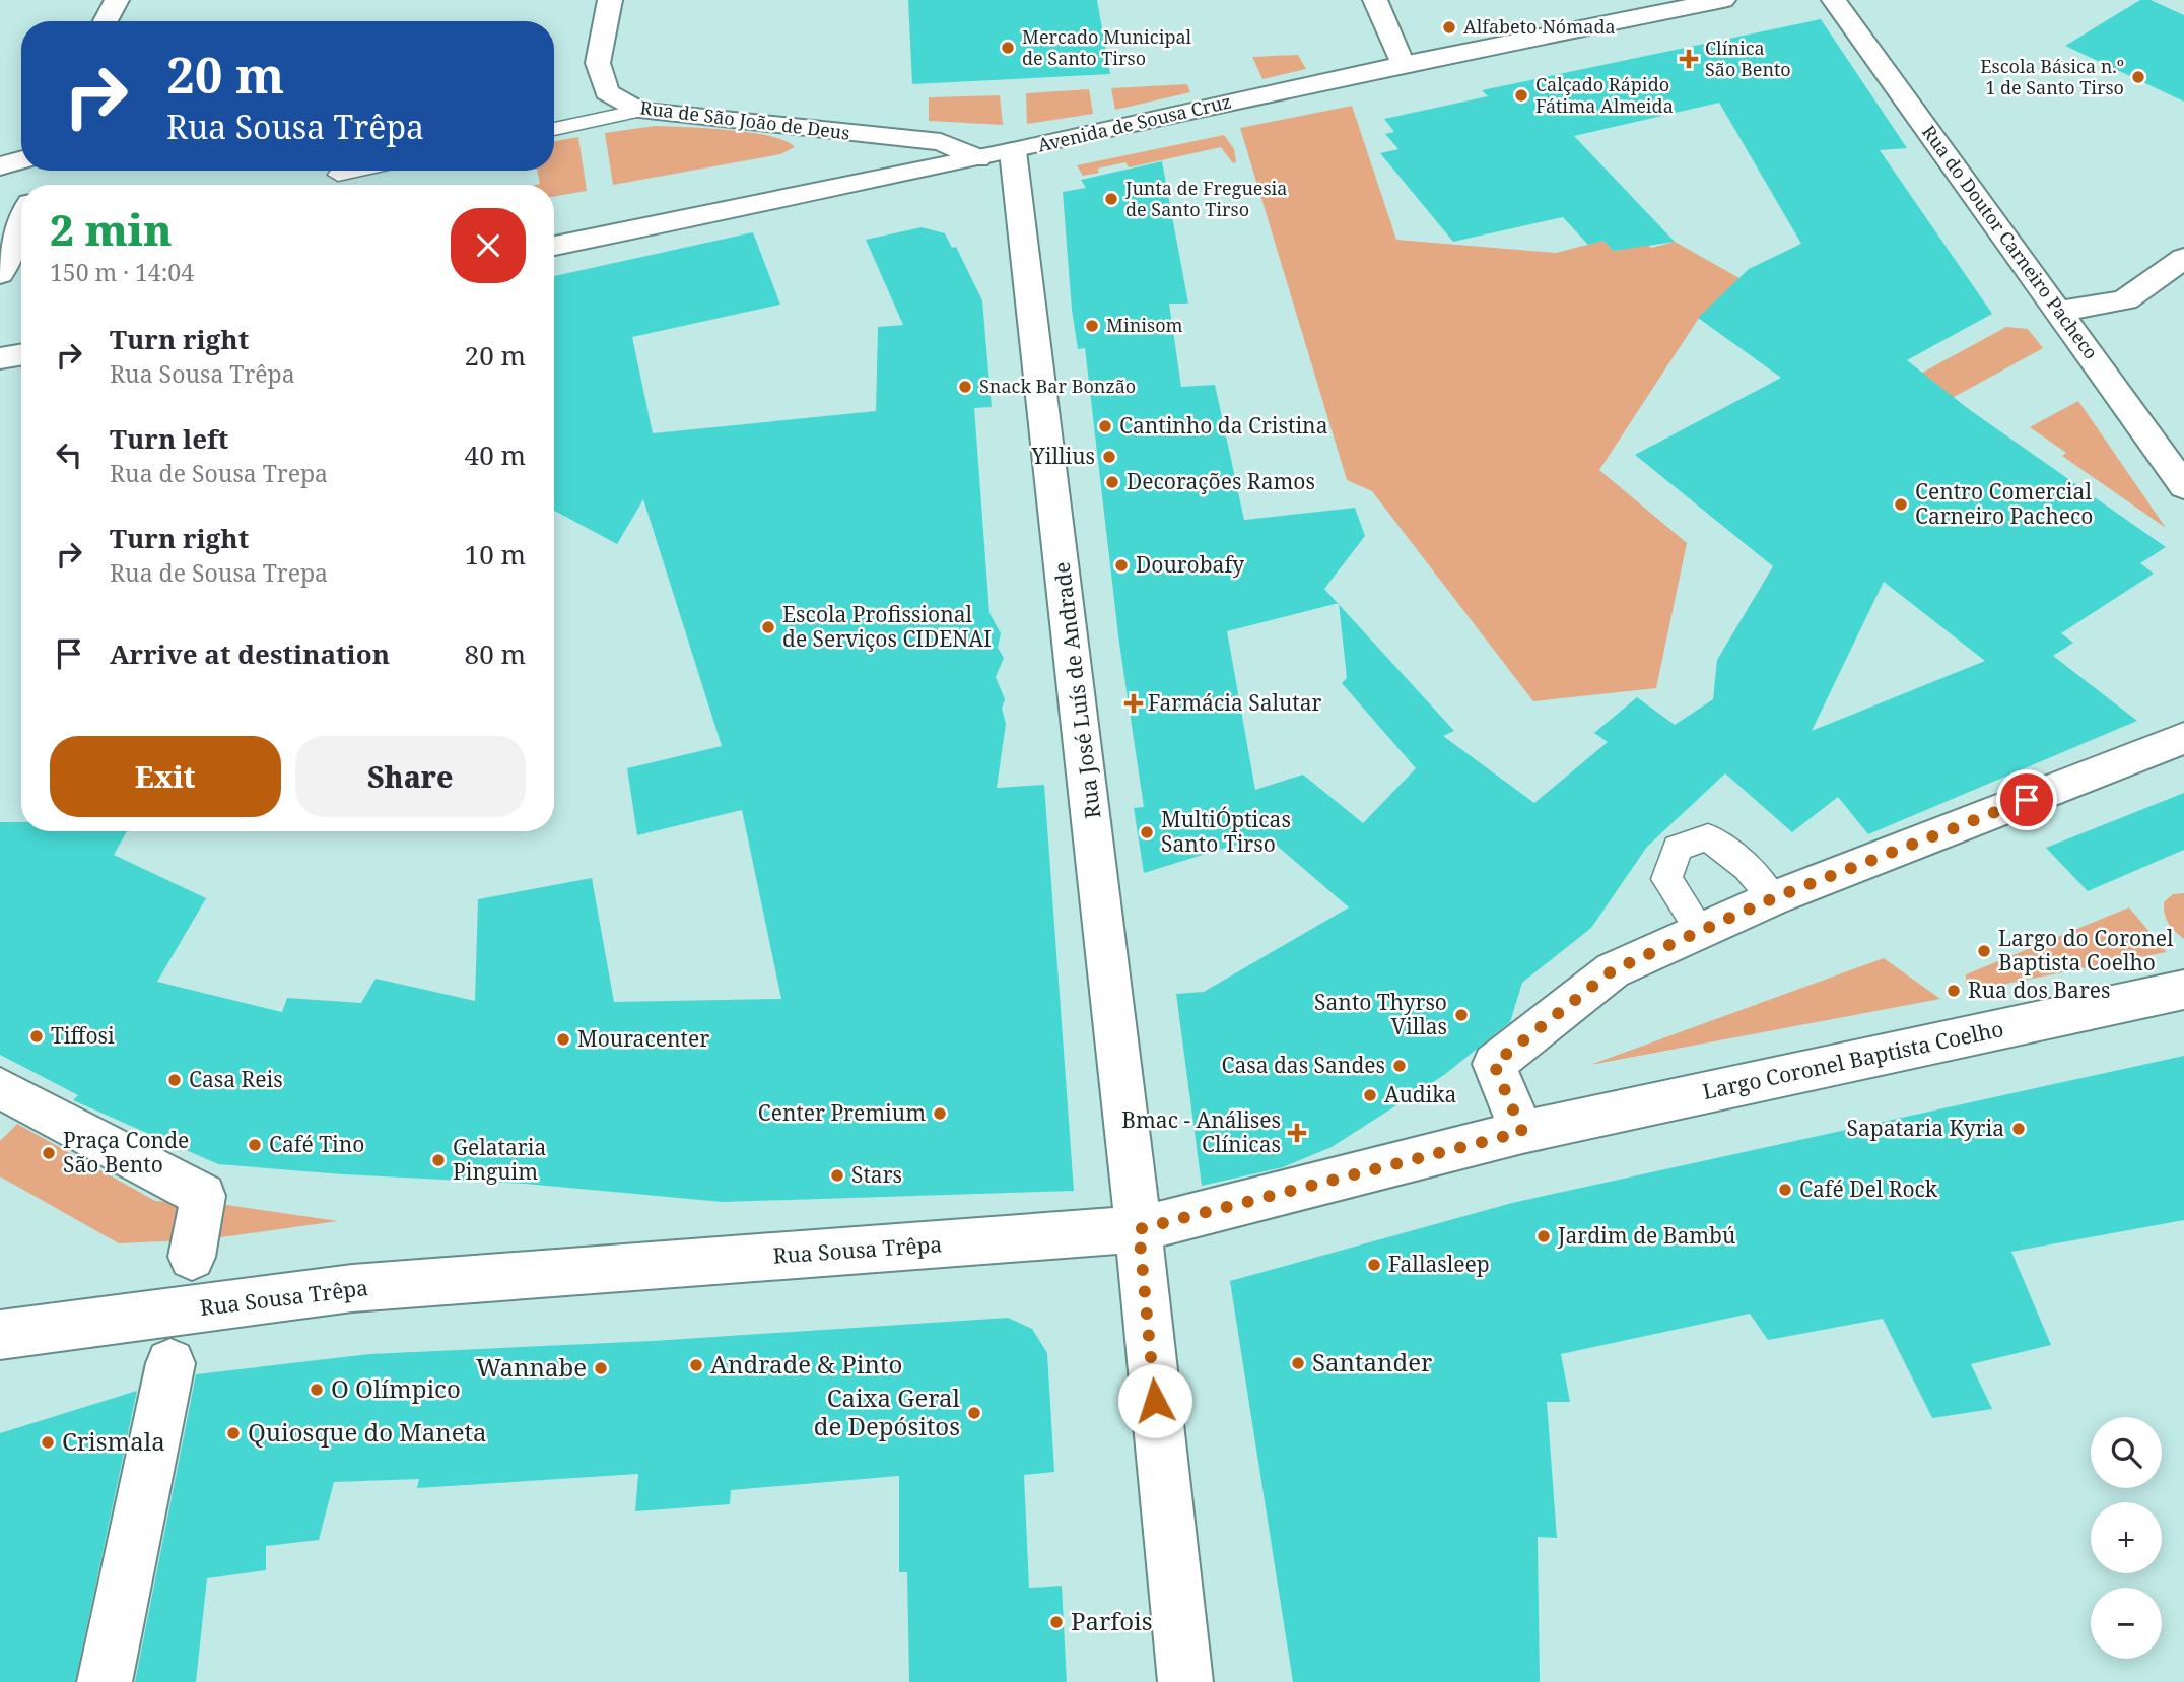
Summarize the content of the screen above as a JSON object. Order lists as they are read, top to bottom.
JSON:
{
  "streets": {
    "street": [
      "Rua de São João de Deus",
      "Avenida de Sousa Cruz",
      "Rua do Doutor Carneiro Pacheco",
      "Rua José Luís de Andrade",
      "Largo Coronel Baptista Coelho",
      "Rua Sousa Trêpa"
    ]
  },
  "crossings": [
    ["Rua de São João de Deus", "Avenida de Sousa Cruz"],
    ["Rua de São João de Deus", "Rua José Luís de Andrade"],
    ["Avenida de Sousa Cruz", "Rua José Luís de Andrade"],
    ["Rua José Luís de Andrade", "Rua Sousa Trêpa"],
    ["Largo Coronel Baptista Coelho", "Rua Sousa Trêpa"]
  ],
  "places": {
    "other": [
      "Alfabeto Nómada",
      "Mercado Municipal de Santo Tirso",
      "Escola Básica n.º 1 de Santo Tirso",
      "Calçado Rápido Fátima Almeida",
      "Junta de Freguesia de Santo Tirso",
      "Minisom",
      "Snack Bar Bonzão",
      "Cantinho da Cristina",
      "Yillius",
      "Decorações Ramos",
      "Centro Comercial Carneiro Pacheco",
      "Dourobafy",
      "Escola Profissional de Serviços CIDENAI",
      "MultiÓpticas Santo Tirso",
      "Largo do Coronel Baptista Coelho",
      "Rua dos Bares",
      "Santo Thyrso Villas",
      "Tiffosi",
      "Mouracenter",
      "Casa das Sandes",
      "Casa Reis",
      "Audika",
      "Center Premium",
      "Sapataria Kyria",
      "Café Tino",
      "Praça Conde São Bento",
      "Gelataria Pinguim",
      "Stars",
      "Café Del Rock",
      "Jardim de Bambú",
      "Fallasleep",
      "Santander",
      "Andrade & Pinto",
      "Wannabe",
      "O Olímpico",
      "Caixa Geral de Depósitos",
      "Quiosque do Maneta",
      "Crismala",
      "Parfois"
    ],
    "health": ["Clínica São Bento", "Farmácia Salutar", "Bmac - Análises Clínicas"]
  },
  "page": {
    "turn": ["20 m", "Rua Sousa Trêpa"],
    "heading": ["2 min", "150 m · 14:04"],
    "list": [
      {
        "name": "Turn right",
        "note": "Rua Sousa Trêpa",
        "value": "20 m"
      },
      {
        "name": "Turn left",
        "note": "Rua de Sousa Trepa",
        "value": "40 m"
      },
      {
        "name": "Turn right",
        "note": "Rua de Sousa Trepa",
        "value": "10 m"
      },
      {
        "name": "Arrive at destination",
        "value": "80 m"
      }
    ],
    "buttons": ["Exit", "Share"],
    "map_buttons": ["+", "−"]
  }
}
